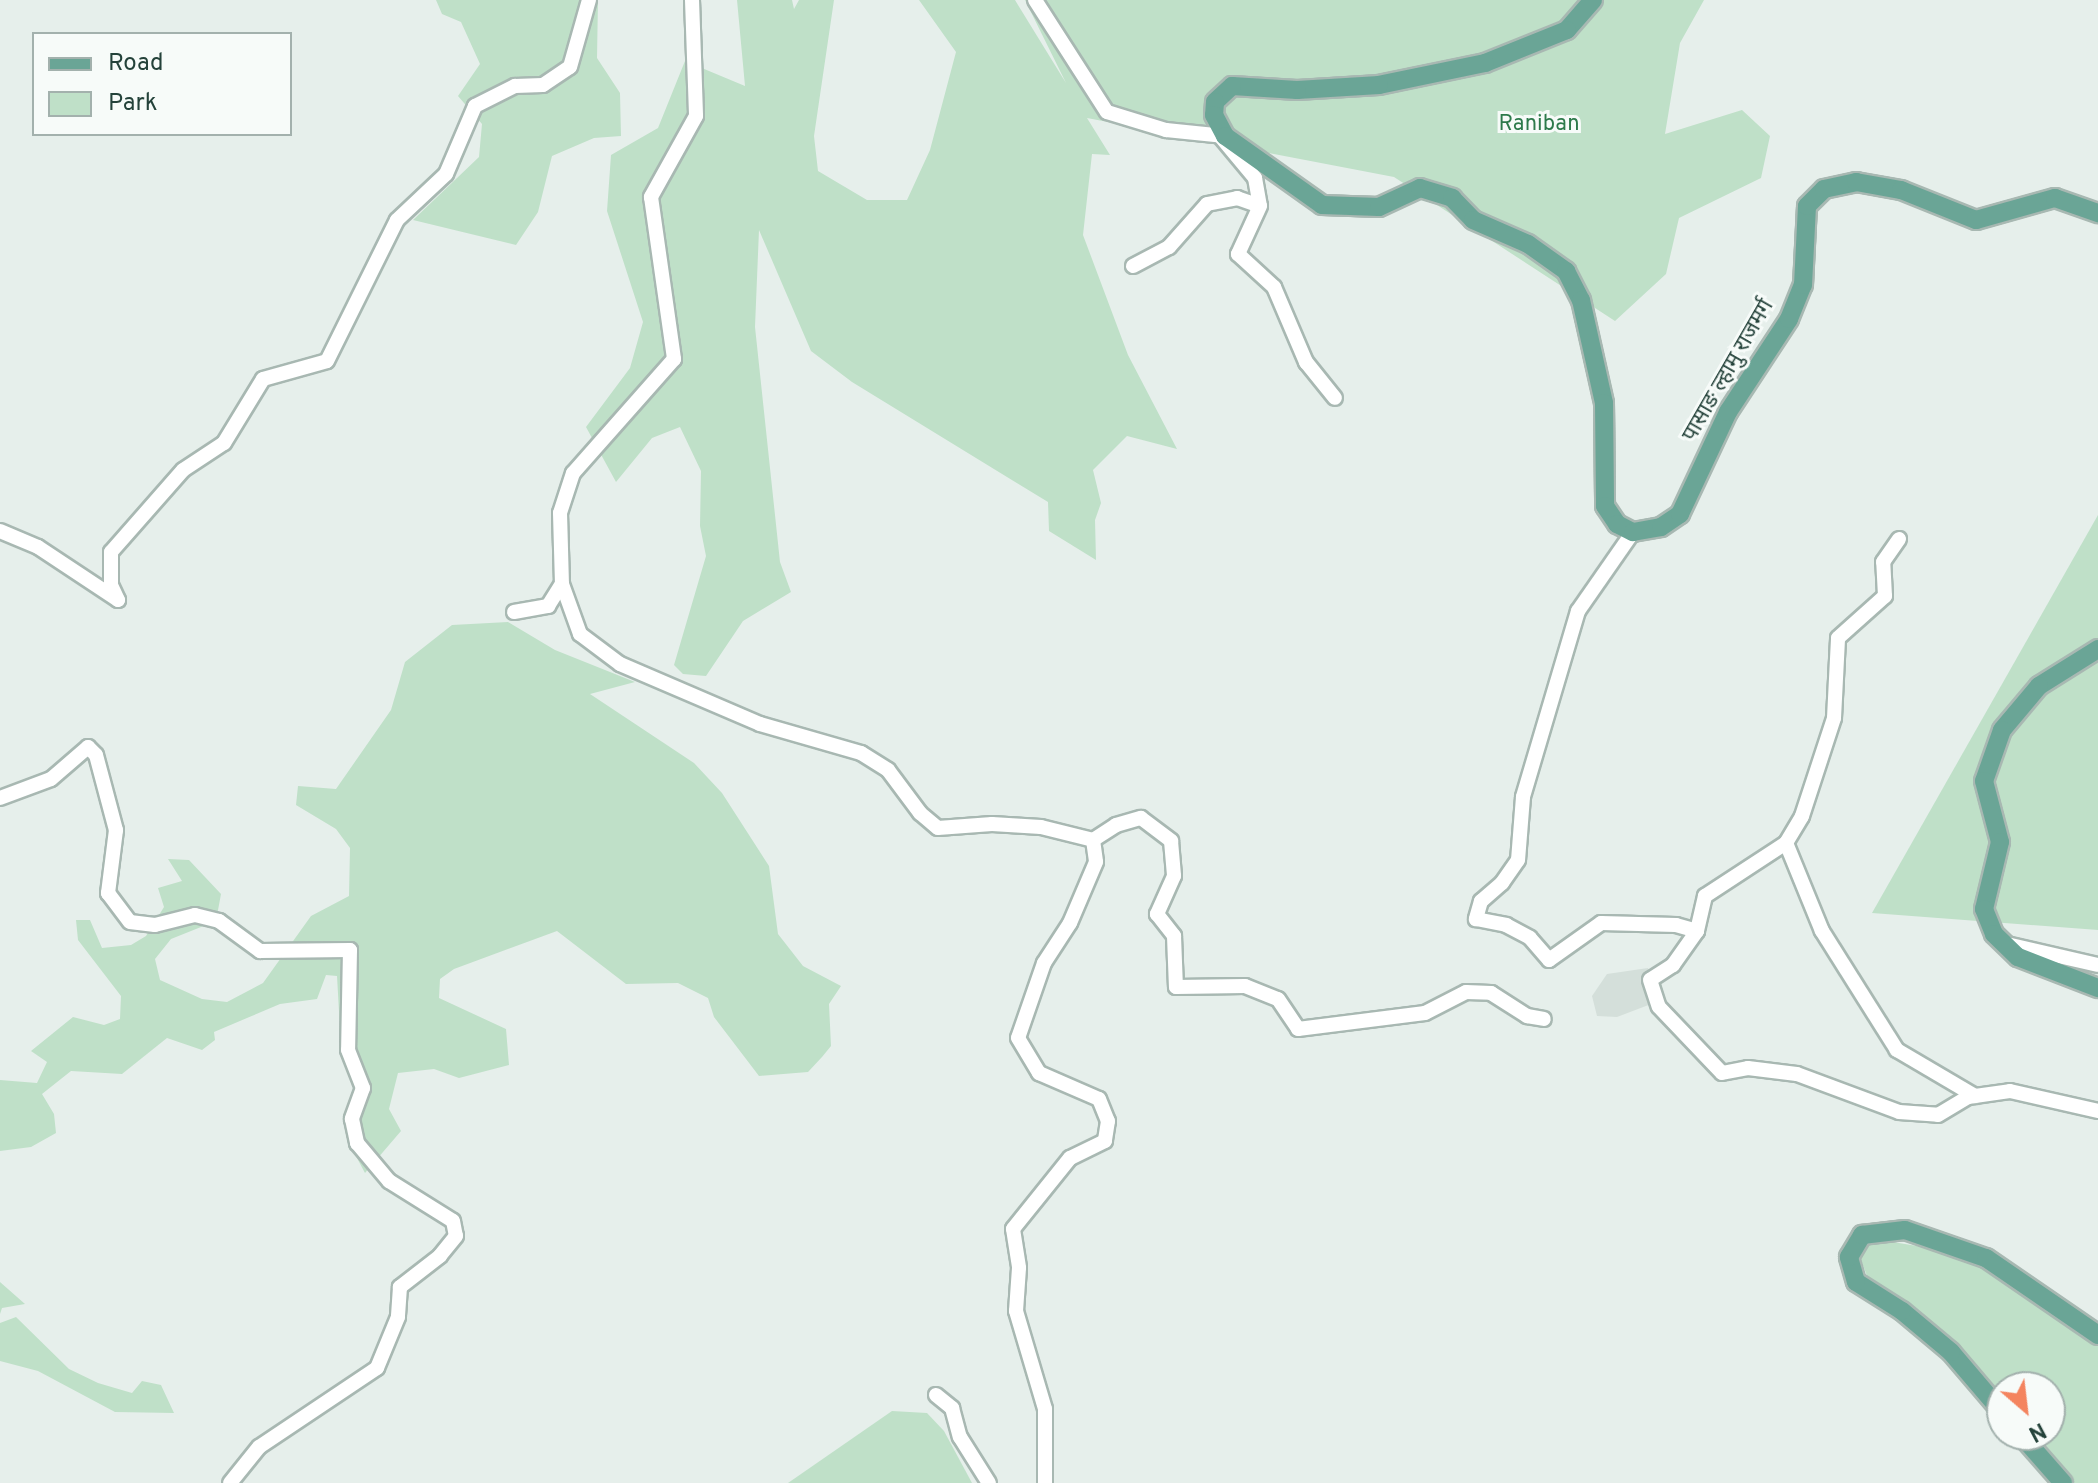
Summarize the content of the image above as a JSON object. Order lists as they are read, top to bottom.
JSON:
{
  "streets": {
    "main road": ["पासाङ ल्हामु राजमर्ग"]
  },
  "parks": ["Raniban"],
  "legend": ["Road", "Park"],
  "north": "bottom right"
}
